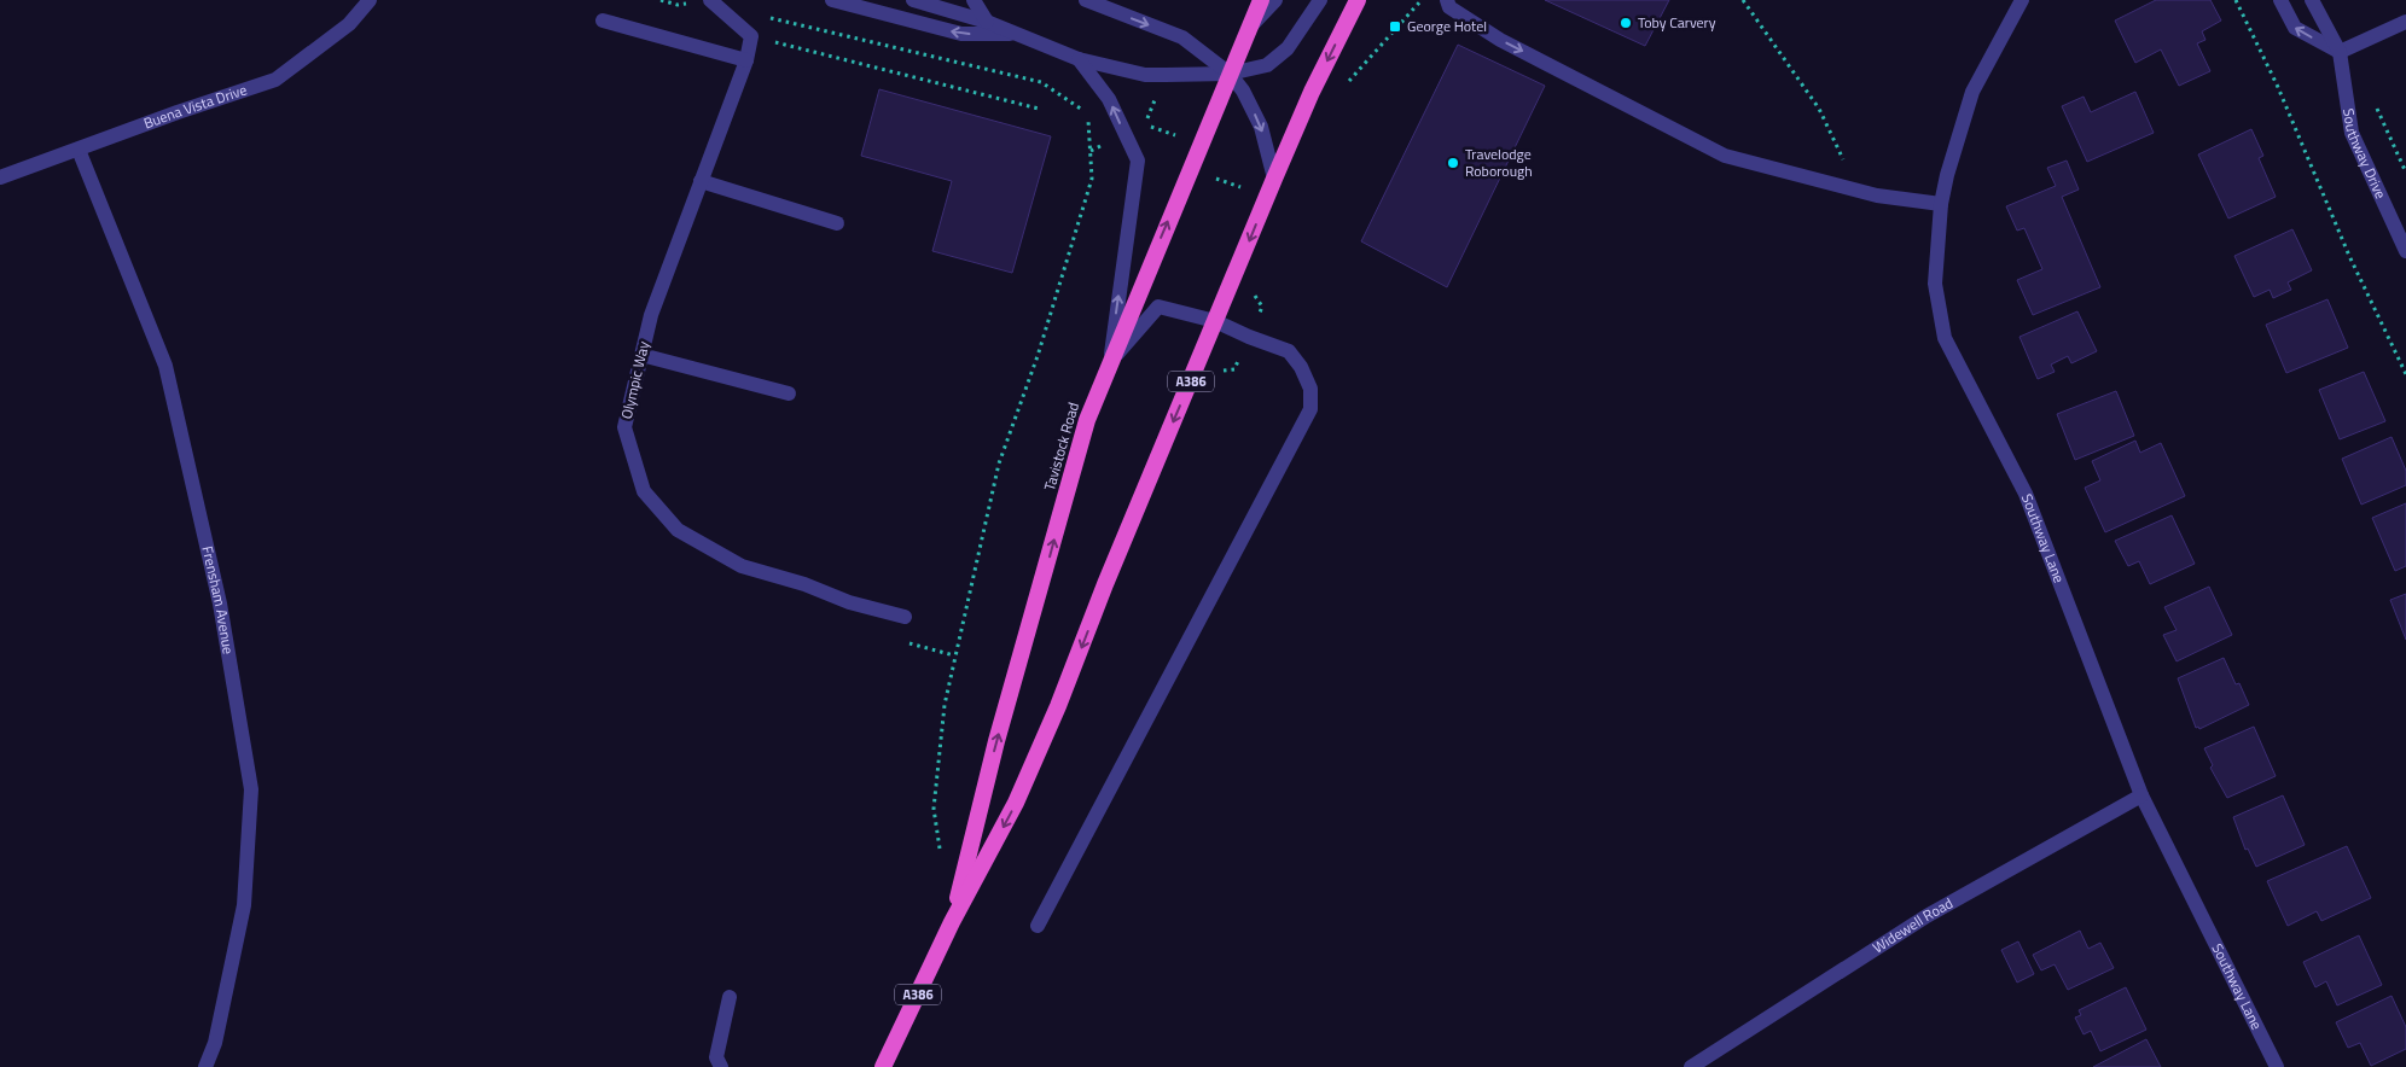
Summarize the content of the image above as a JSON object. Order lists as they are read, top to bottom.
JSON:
{
  "streets": {
    "highway": ["A386", "Tavistock Road"],
    "street": [
      "Buena Vista Drive",
      "Southway Drive",
      "Olympic Way",
      "Southway Lane",
      "Frensham Avenue",
      "Widewell Road"
    ]
  },
  "crossings": [
    ["Buena Vista Drive", "Frensham Avenue"],
    ["Southway Lane", "Widewell Road"]
  ],
  "places": {
    "other": ["Toby Carvery", "Travelodge Roborough"],
    "transit": ["George Hotel"]
  }
}
